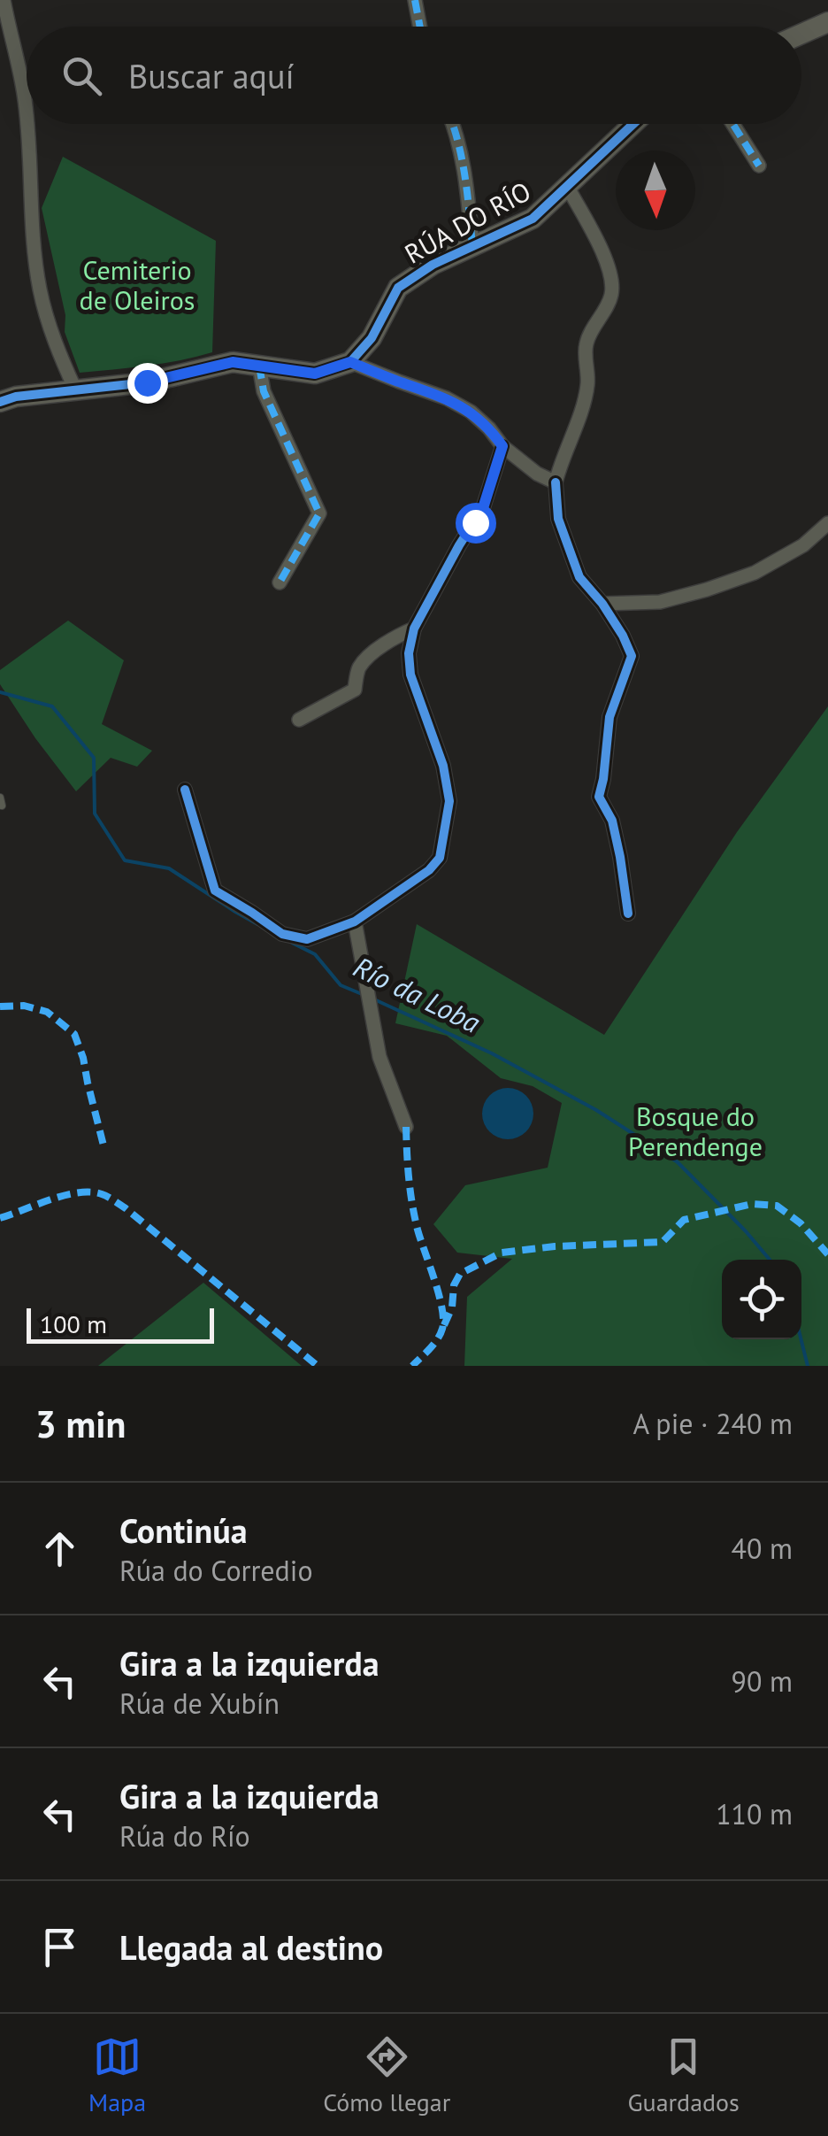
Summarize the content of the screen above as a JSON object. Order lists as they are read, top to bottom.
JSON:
{
  "streets": {
    "street": ["RÚA DO RÍO"]
  },
  "water": ["Río da Loba"],
  "parks": ["Cemiterio de Oleiros", "Bosque do Perendenge"],
  "scale_bar": "100 m",
  "north": "bottom",
  "page": {
    "search": "Buscar aquí",
    "scale": "100 m",
    "heading": ["3 min", "A pie · 240 m"],
    "list": [
      ["Continúa", "Rúa do Corredio", "40 m"],
      ["Gira a la izquierda", "Rúa de Xubín", "90 m"],
      ["Gira a la izquierda", "Rúa do Río", "110 m"],
      "Llegada al destino"
    ],
    "nav": ["Mapa", "Cómo llegar", "Guardados"]
  }
}
